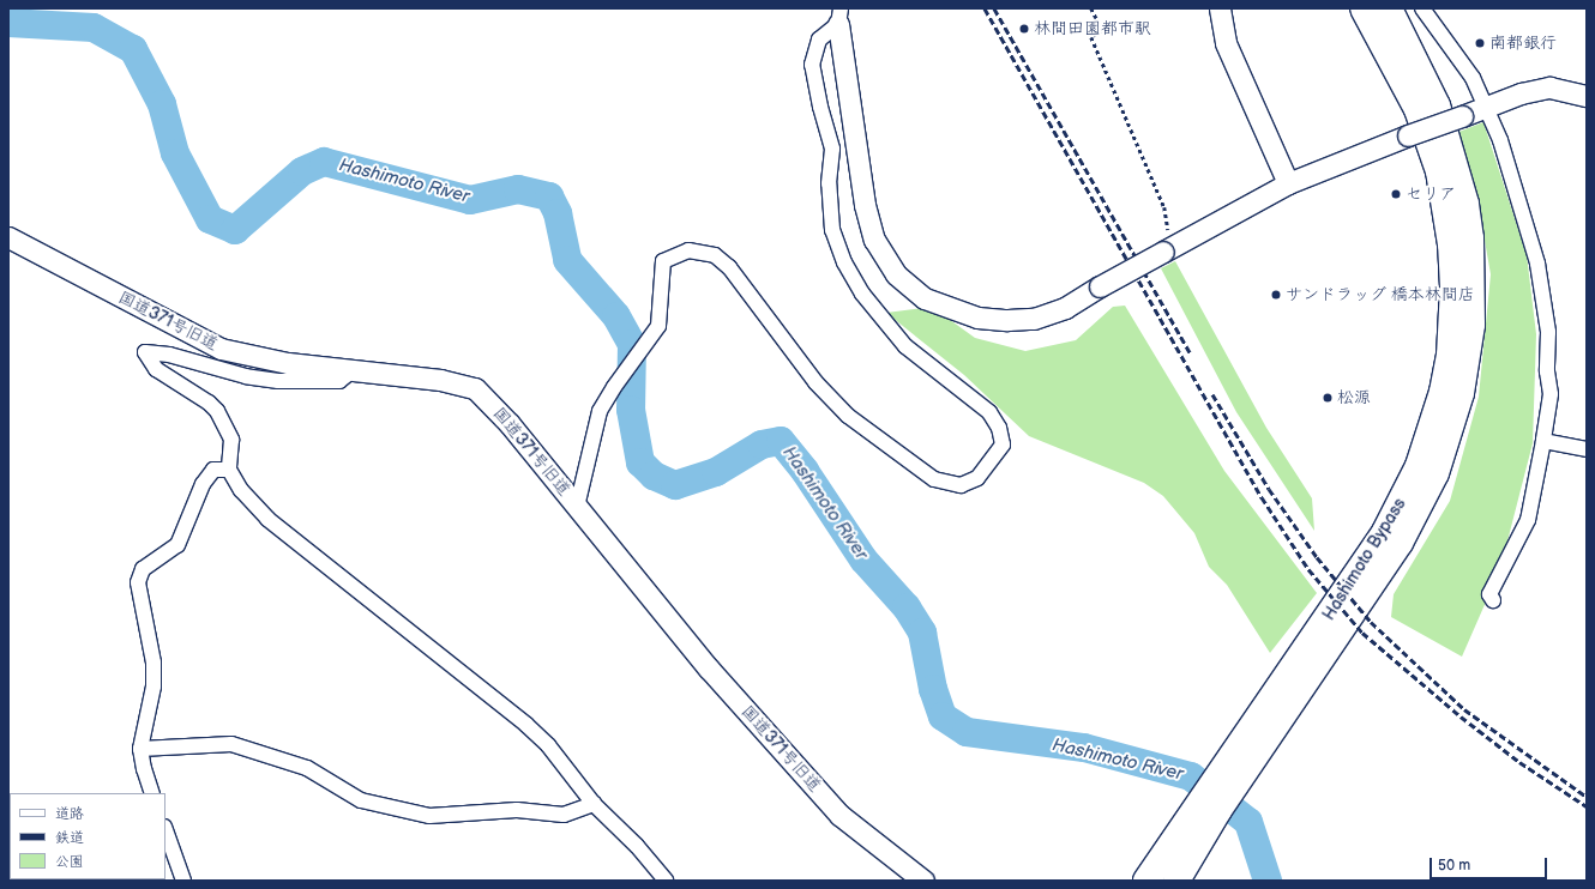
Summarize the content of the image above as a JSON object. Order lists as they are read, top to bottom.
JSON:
{
  "streets": {
    "highway": ["Hashimoto Bypass"],
    "street": ["国道371号旧道"]
  },
  "water": ["Hashimoto River"],
  "places": [
    "林間田園都市駅",
    "南都銀行",
    "セリア",
    "サンドラッグ 橋本林間店",
    "松源"
  ],
  "legend": ["道路", "鉄道", "公園"],
  "scale_bar": "50 m"
}
